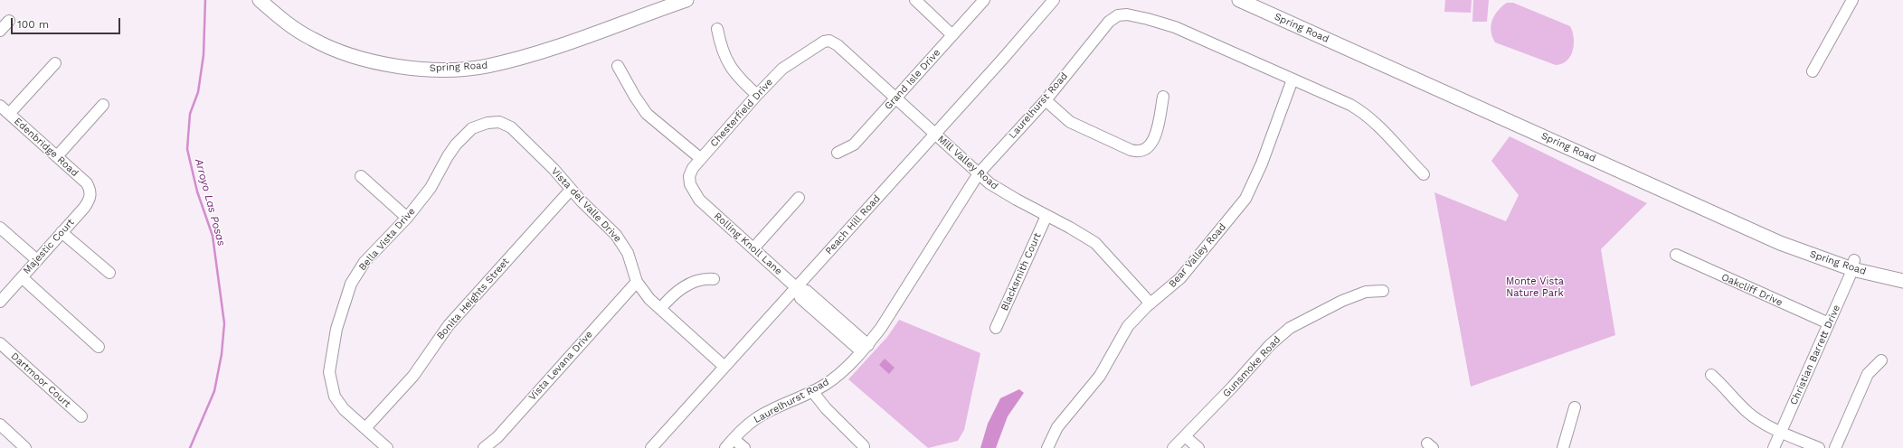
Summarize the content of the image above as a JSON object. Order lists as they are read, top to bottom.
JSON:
{
  "streets": {
    "main road": ["Spring Road"],
    "street": [
      "Grand Isle Drive",
      "Laurelhurst Road",
      "Chesterfield Drive",
      "Edenbridge Road",
      "Mill Valley Road",
      "Vista del Valle Drive",
      "Peach Hill Road",
      "Bella Vista Drive",
      "Rolling Knoll Lane",
      "Majestic Court",
      "Bear Valley Road",
      "Blacksmith Court",
      "Oakcliff Drive",
      "Bonita Heights Street",
      "Christian Barrett Drive",
      "Vista Levana Drive",
      "Gunsmoke Road",
      "Dartmoor Court"
    ]
  },
  "crossings": [
    ["Spring Road", "Christian Barrett Drive"],
    ["Grand Isle Drive", "Mill Valley Road"],
    ["Laurelhurst Road", "Mill Valley Road"],
    ["Laurelhurst Road", "Rolling Knoll Lane"],
    ["Laurelhurst Road", "Bear Valley Road"],
    ["Chesterfield Drive", "Mill Valley Road"],
    ["Chesterfield Drive", "Rolling Knoll Lane"],
    ["Edenbridge Road", "Majestic Court"],
    ["Mill Valley Road", "Peach Hill Road"],
    ["Mill Valley Road", "Bear Valley Road"],
    ["Mill Valley Road", "Blacksmith Court"],
    ["Vista del Valle Drive", "Peach Hill Road"],
    ["Vista del Valle Drive", "Bella Vista Drive"],
    ["Vista del Valle Drive", "Bonita Heights Street"],
    ["Vista del Valle Drive", "Vista Levana Drive"],
    ["Peach Hill Road", "Rolling Knoll Lane"],
    ["Bella Vista Drive", "Bonita Heights Street"],
    ["Oakcliff Drive", "Christian Barrett Drive"]
  ],
  "water": ["Arroyo Las Posas"],
  "parks": ["Monte Vista Nature Park"],
  "scale_bar": "100 m"
}
